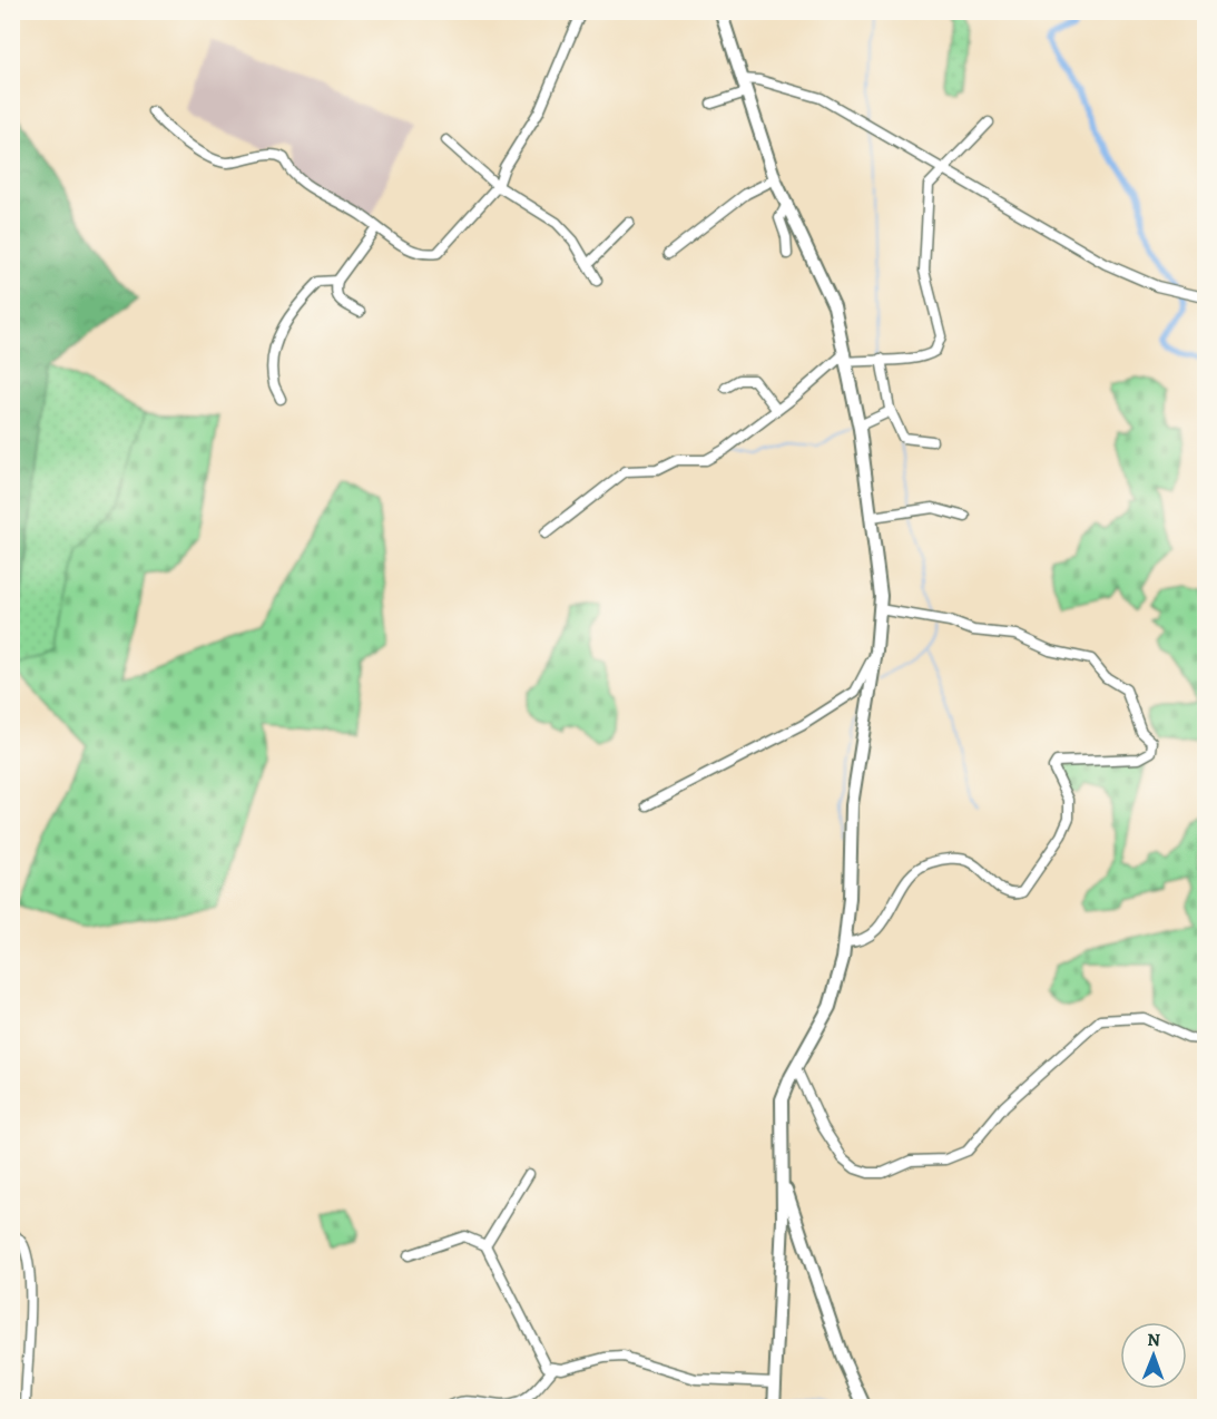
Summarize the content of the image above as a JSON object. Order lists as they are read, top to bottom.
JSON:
{
  "north": "top"
}
